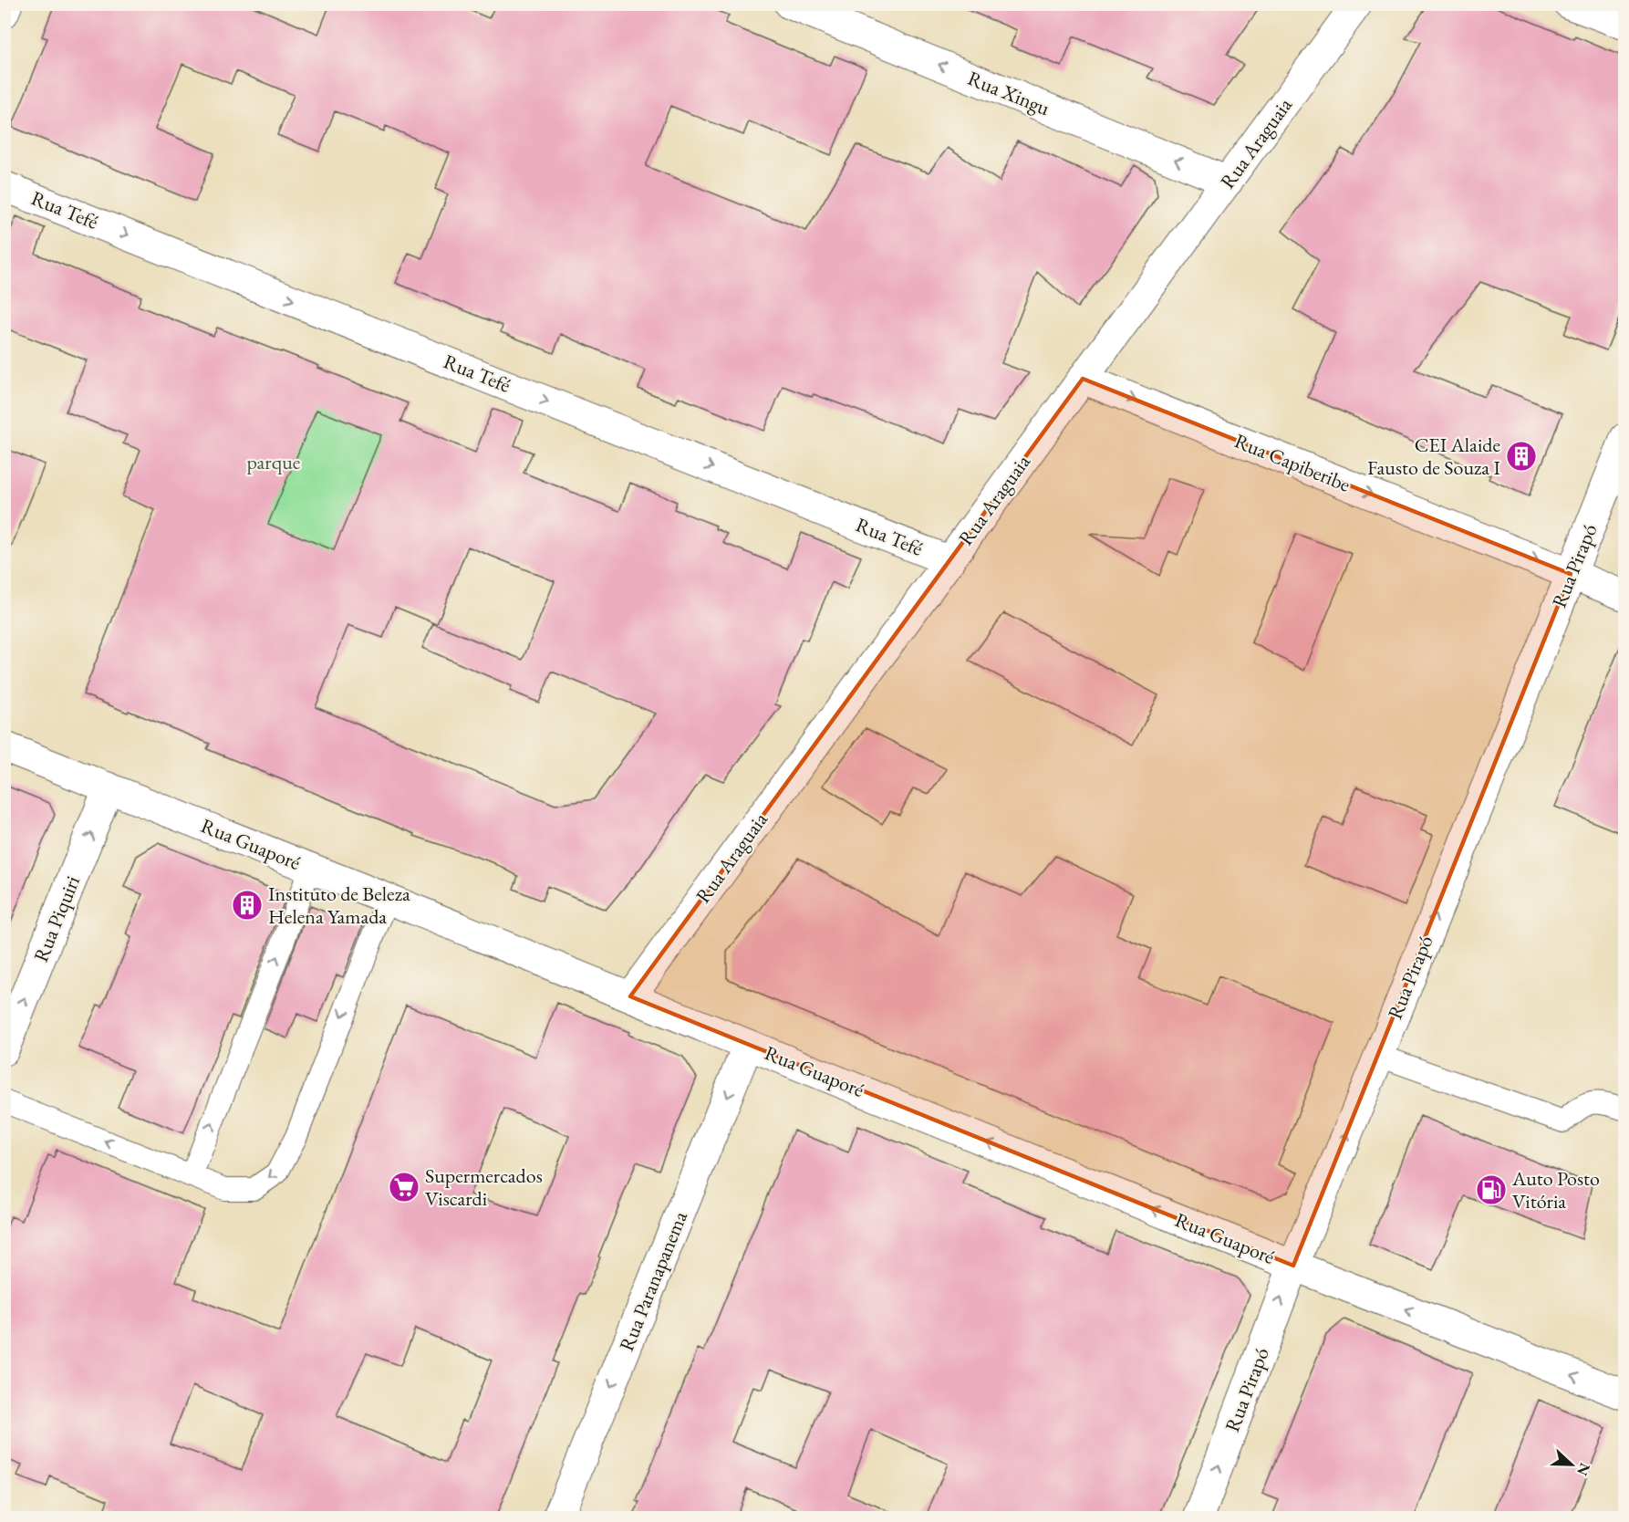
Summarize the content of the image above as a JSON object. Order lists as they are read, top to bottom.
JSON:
{
  "streets": {
    "street": [
      "Rua Xingu",
      "Rua Araguaia",
      "Rua Tefé",
      "Rua Capiberibe",
      "Rua Pirapó",
      "Rua Guaporé",
      "Rua Piquiri",
      "Rua Paranapanema"
    ]
  },
  "crossings": [
    ["Rua Xingu", "Rua Araguaia"],
    ["Rua Araguaia", "Rua Tefé"],
    ["Rua Araguaia", "Rua Capiberibe"],
    ["Rua Araguaia", "Rua Guaporé"],
    ["Rua Capiberibe", "Rua Pirapó"],
    ["Rua Pirapó", "Rua Guaporé"],
    ["Rua Guaporé", "Rua Piquiri"],
    ["Rua Guaporé", "Rua Paranapanema"]
  ],
  "one_way": [
    "Rua Xingu",
    "Rua Tefé",
    "Rua Capiberibe",
    "Rua Pirapó",
    "Rua Guaporé",
    "Rua Piquiri",
    "Rua Paranapanema"
  ],
  "parks": ["parque"],
  "places": {
    "building": ["CEI Alaide Fausto de Souza I", "Instituto de Beleza Helena Yamada"],
    "supermarket": ["Supermercados Viscardi"],
    "fuel station": ["Auto Posto Vitória"]
  },
  "north": "right"
}
